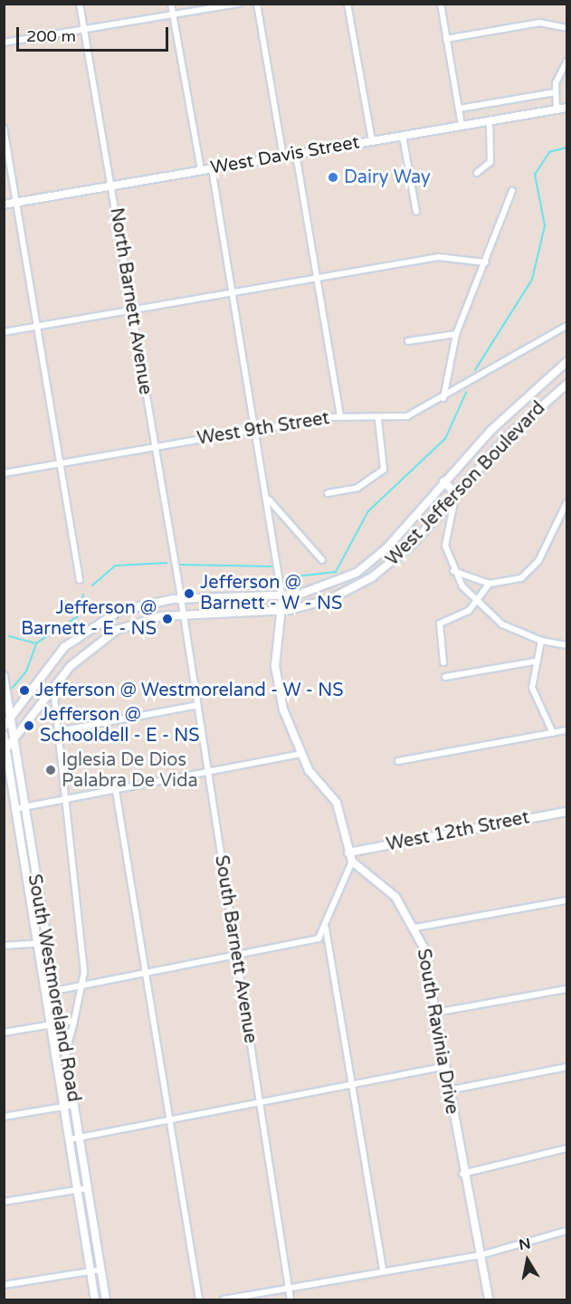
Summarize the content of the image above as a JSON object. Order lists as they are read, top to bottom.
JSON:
{
  "streets": {
    "main road": [
      "West Davis Street",
      "West Jefferson Boulevard",
      "West 12th Street",
      "South Westmoreland Road",
      "South Ravinia Drive"
    ],
    "street": ["North Barnett Avenue", "West 9th Street", "South Barnett Avenue"]
  },
  "crossings": [
    ["West Davis Street", "North Barnett Avenue"],
    ["West Davis Street", "South Ravinia Drive"],
    ["North Barnett Avenue", "West 9th Street"],
    ["North Barnett Avenue", "West Jefferson Boulevard"],
    ["North Barnett Avenue", "South Barnett Avenue"],
    ["West 9th Street", "South Ravinia Drive"],
    ["West Jefferson Boulevard", "South Barnett Avenue"],
    ["West Jefferson Boulevard", "South Westmoreland Road"],
    ["West Jefferson Boulevard", "South Ravinia Drive"],
    ["West 12th Street", "South Ravinia Drive"]
  ],
  "places": [
    "Dairy Way",
    "Jefferson @ Barnett - W - NS",
    "Jefferson @ Barnett - E - NS",
    "Jefferson @ Westmoreland - W - NS",
    "Jefferson @ Schooldell - E - NS",
    "Iglesia De Dios Palabra De Vida"
  ],
  "scale_bar": "200 m",
  "north": "top"
}
